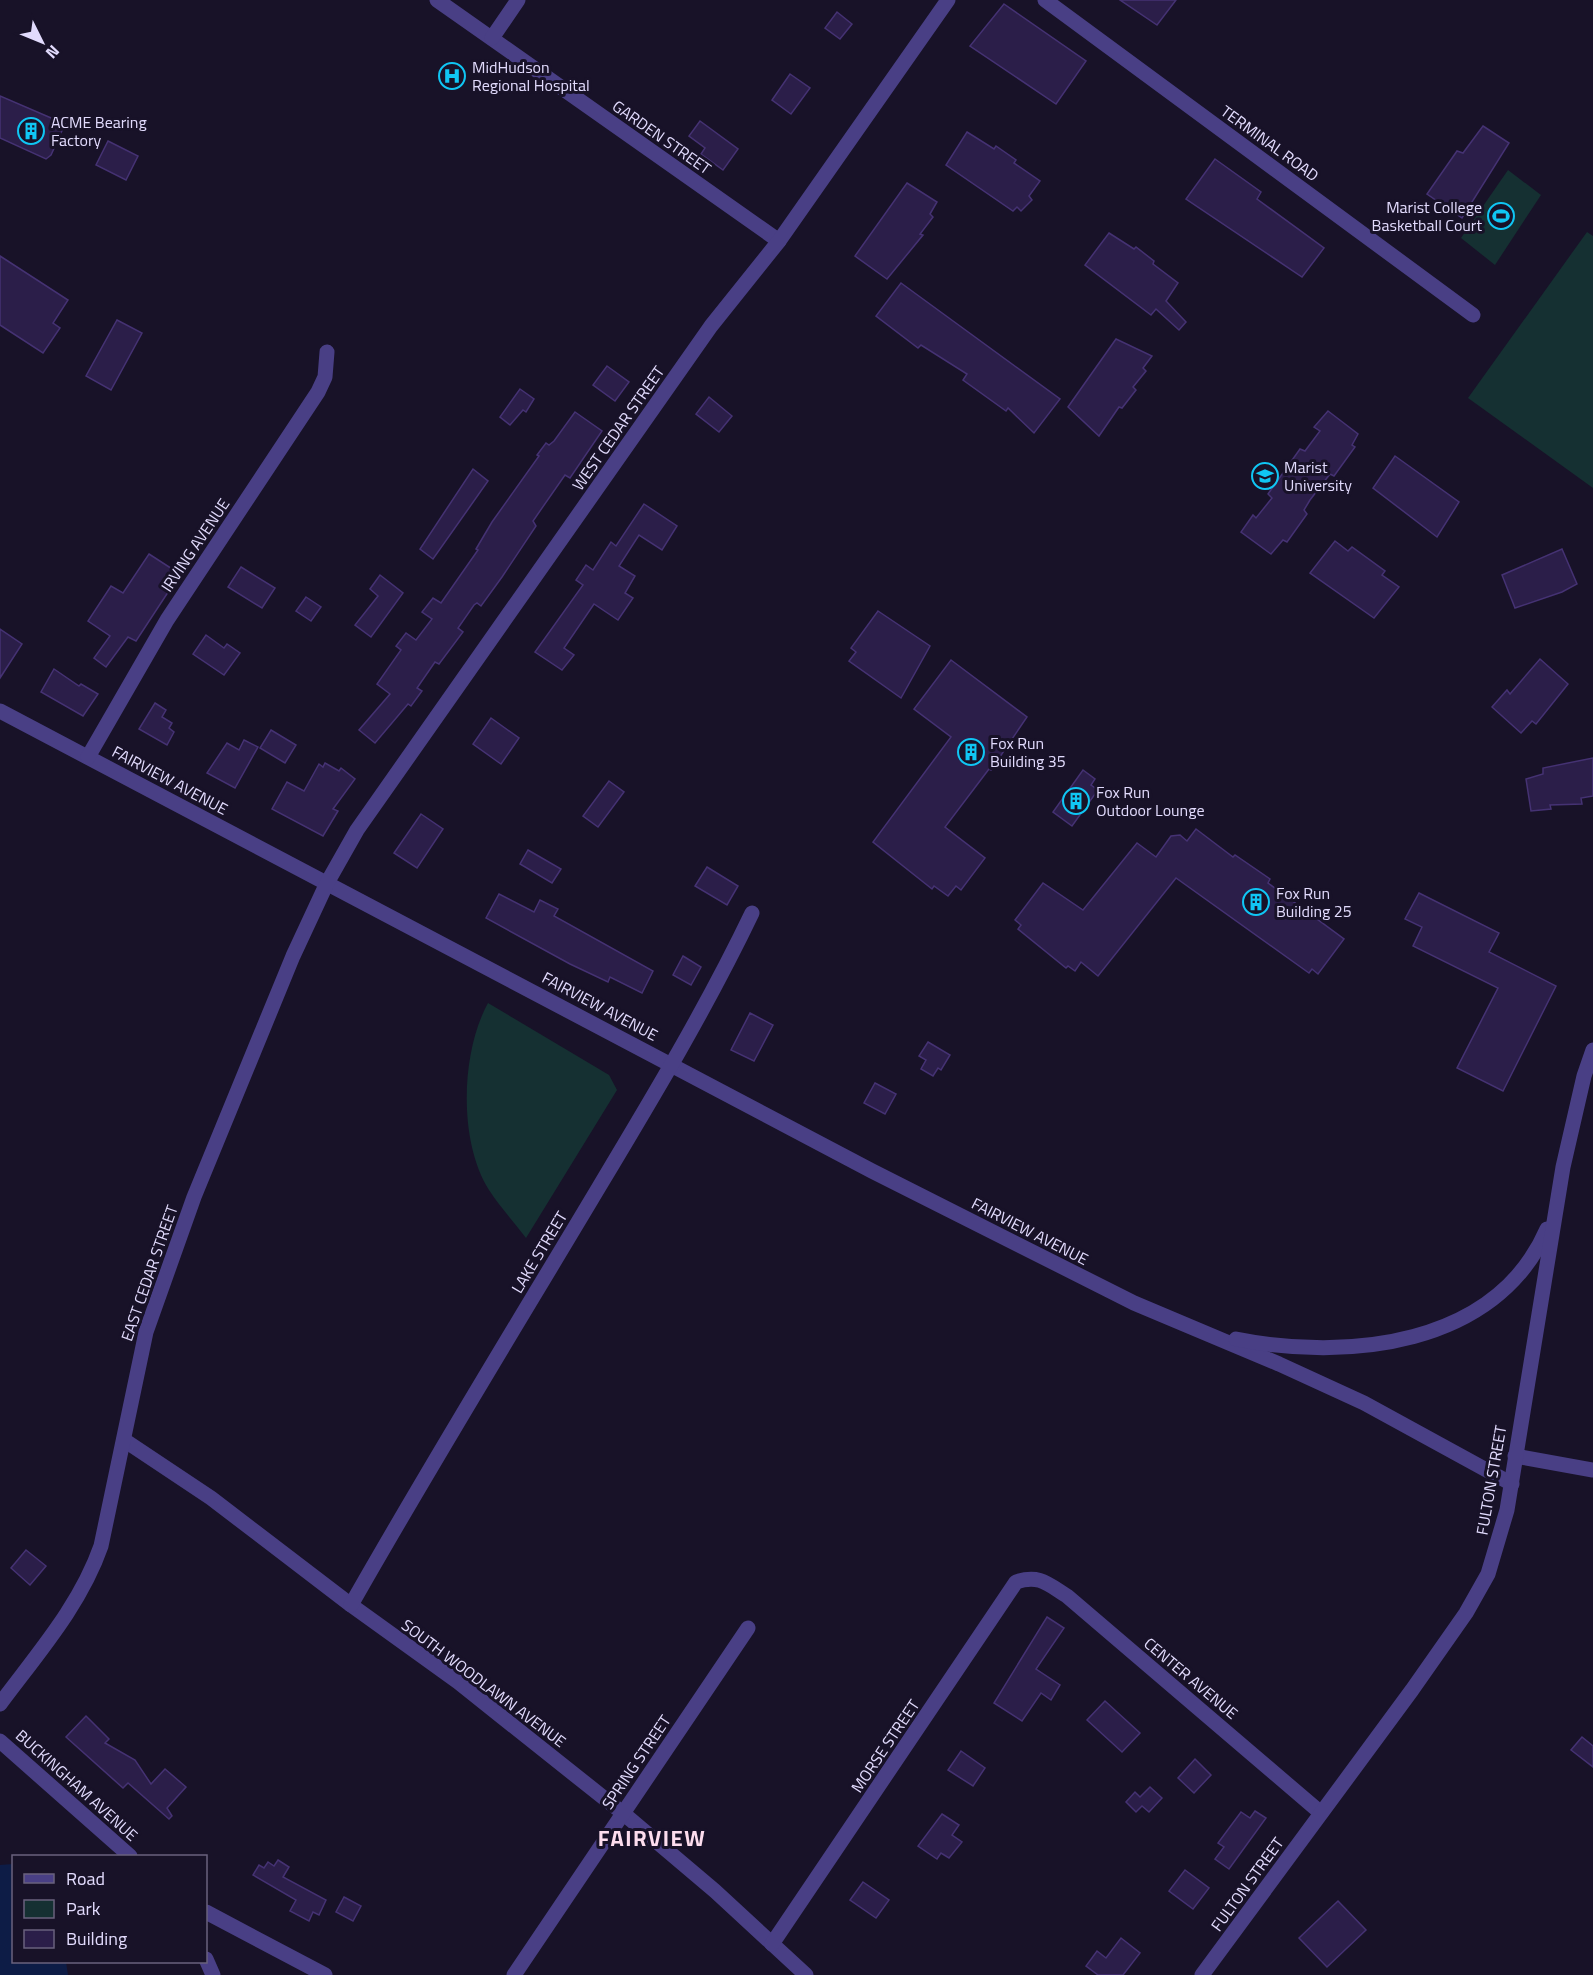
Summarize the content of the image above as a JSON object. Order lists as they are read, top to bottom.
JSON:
{
  "streets": {
    "street": [
      "GARDEN STREET",
      "TERMINAL ROAD",
      "WEST CEDAR STREET",
      "IRVING AVENUE",
      "FAIRVIEW AVENUE",
      "LAKE STREET",
      "EAST CEDAR STREET",
      "FULTON STREET",
      "CENTER AVENUE",
      "SOUTH WOODLAWN AVENUE",
      "MORSE STREET",
      "SPRING STREET",
      "BUCKINGHAM AVENUE"
    ]
  },
  "crossings": [
    ["GARDEN STREET", "WEST CEDAR STREET"],
    ["WEST CEDAR STREET", "FAIRVIEW AVENUE"],
    ["WEST CEDAR STREET", "EAST CEDAR STREET"],
    ["IRVING AVENUE", "FAIRVIEW AVENUE"],
    ["FAIRVIEW AVENUE", "LAKE STREET"],
    ["FAIRVIEW AVENUE", "EAST CEDAR STREET"],
    ["FAIRVIEW AVENUE", "FULTON STREET"],
    ["LAKE STREET", "SOUTH WOODLAWN AVENUE"],
    ["EAST CEDAR STREET", "SOUTH WOODLAWN AVENUE"],
    ["FULTON STREET", "CENTER AVENUE"],
    ["CENTER AVENUE", "MORSE STREET"],
    ["SOUTH WOODLAWN AVENUE", "MORSE STREET"],
    ["SOUTH WOODLAWN AVENUE", "SPRING STREET"]
  ],
  "districts": ["FAIRVIEW"],
  "places": {
    "hospital": ["MidHudson Regional Hospital"],
    "building": [
      "ACME Bearing Factory",
      "Fox Run Building 35",
      "Fox Run Outdoor Lounge",
      "Fox Run Building 25"
    ],
    "sports": ["Marist College Basketball Court"],
    "school or university": ["Marist University"]
  },
  "legend": ["Road", "Park", "Building"],
  "north": "bottom right"
}
